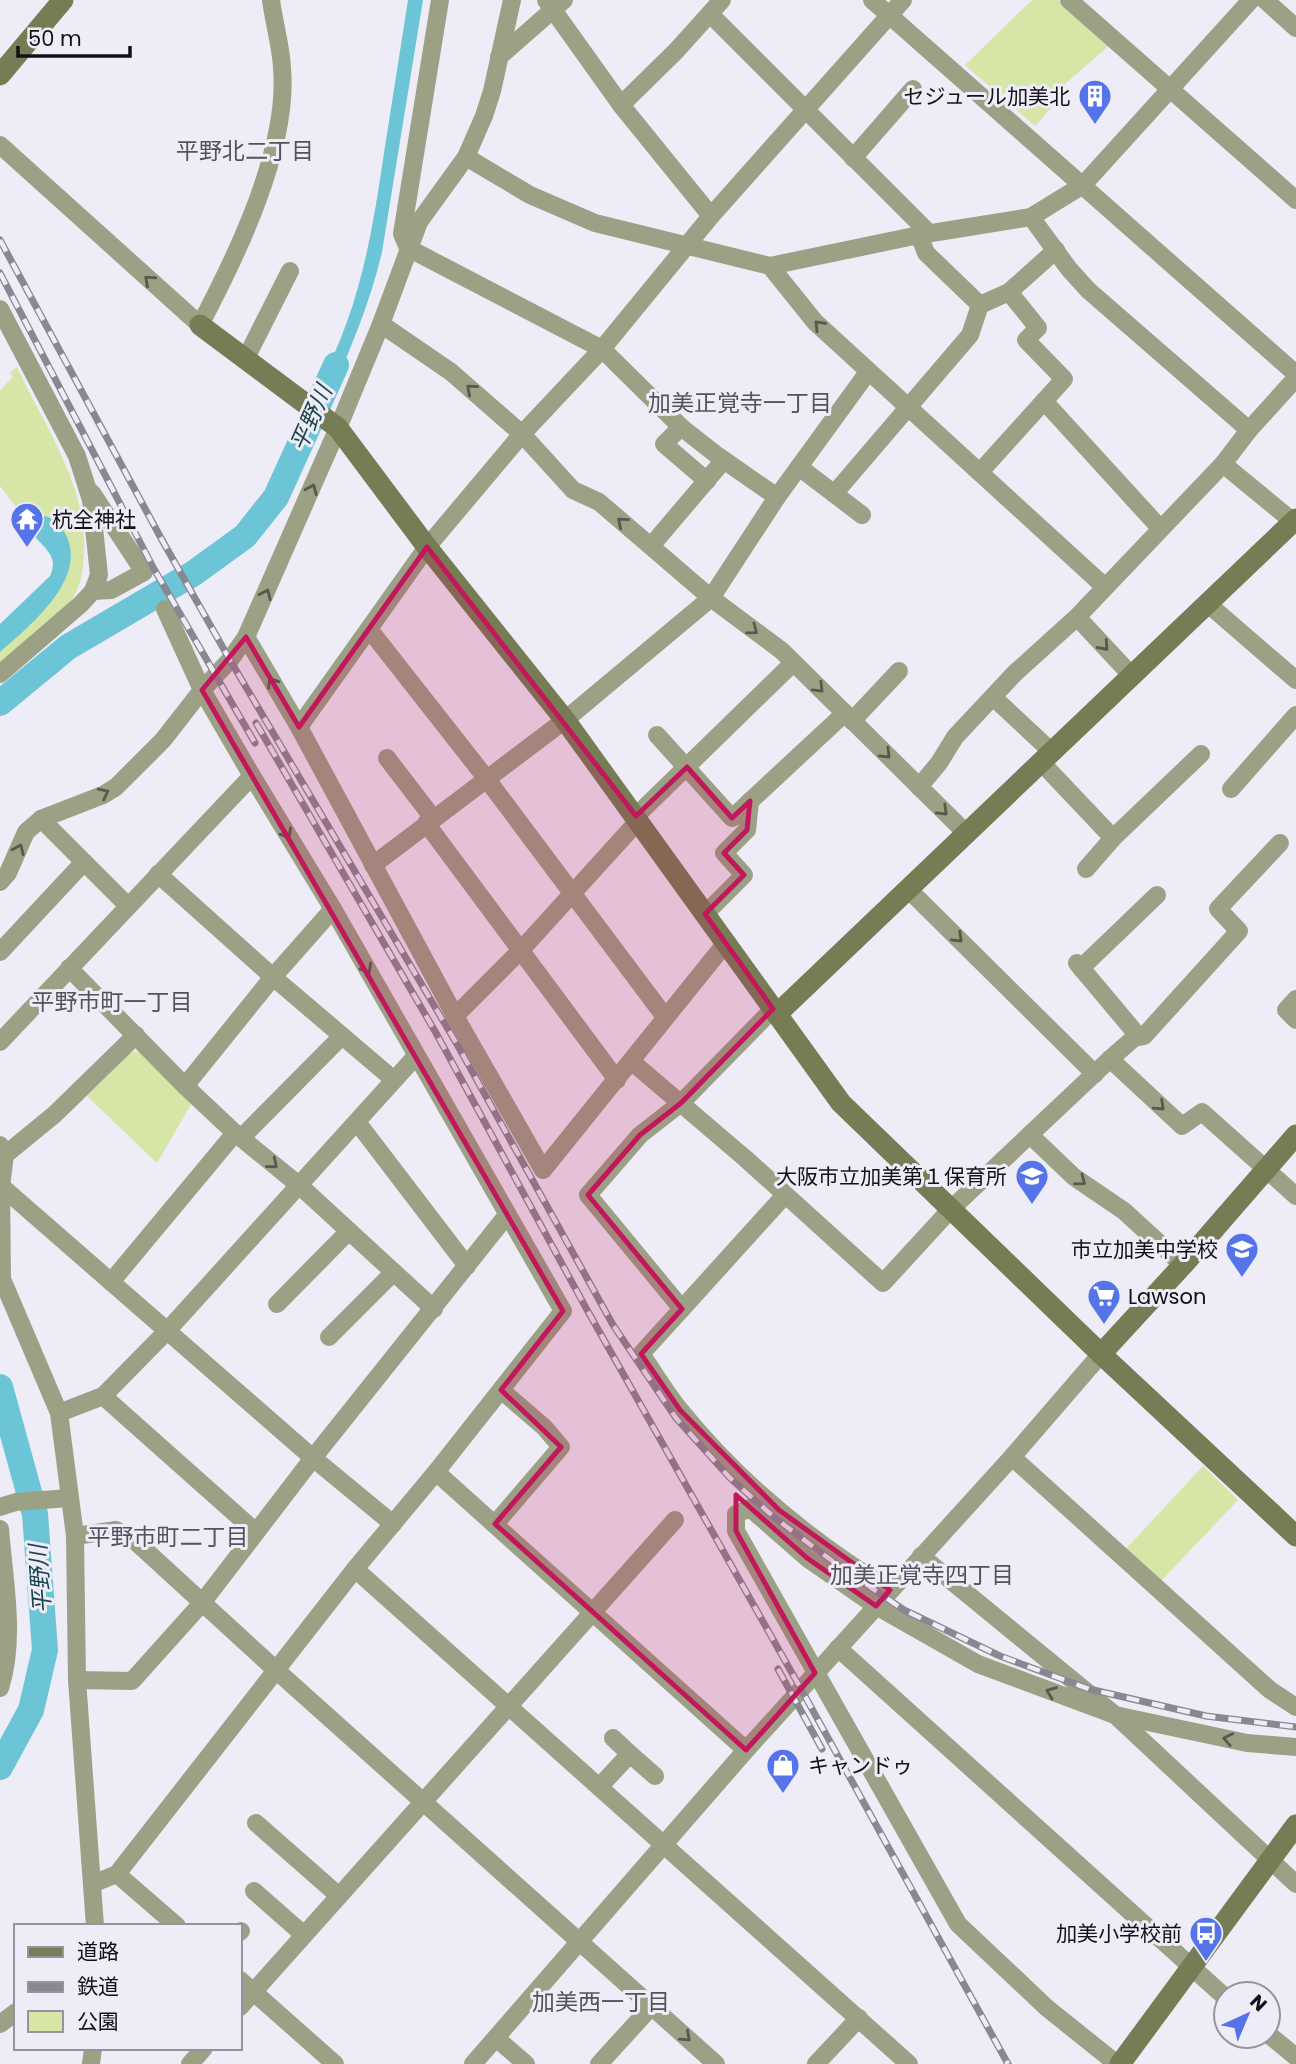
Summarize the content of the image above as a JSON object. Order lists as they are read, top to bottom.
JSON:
{
  "districts": [
    "平野北二丁目",
    "加美正覚寺一丁目",
    "平野市町一丁目",
    "平野市町二丁目",
    "加美正覚寺四丁目",
    "加美西一丁目"
  ],
  "water": ["平野川"],
  "places": {
    "building": ["セジュール加美北"],
    "temple": ["杭全神社"],
    "school or university": ["大阪市立加美第１保育所", "市立加美中学校"],
    "supermarket": ["Lawson"],
    "shop": ["キャンドゥ"],
    "bus stop": ["加美小学校前"]
  },
  "legend": ["道路", "鉄道", "公園"],
  "scale_bar": "50 m",
  "north": "top right"
}
